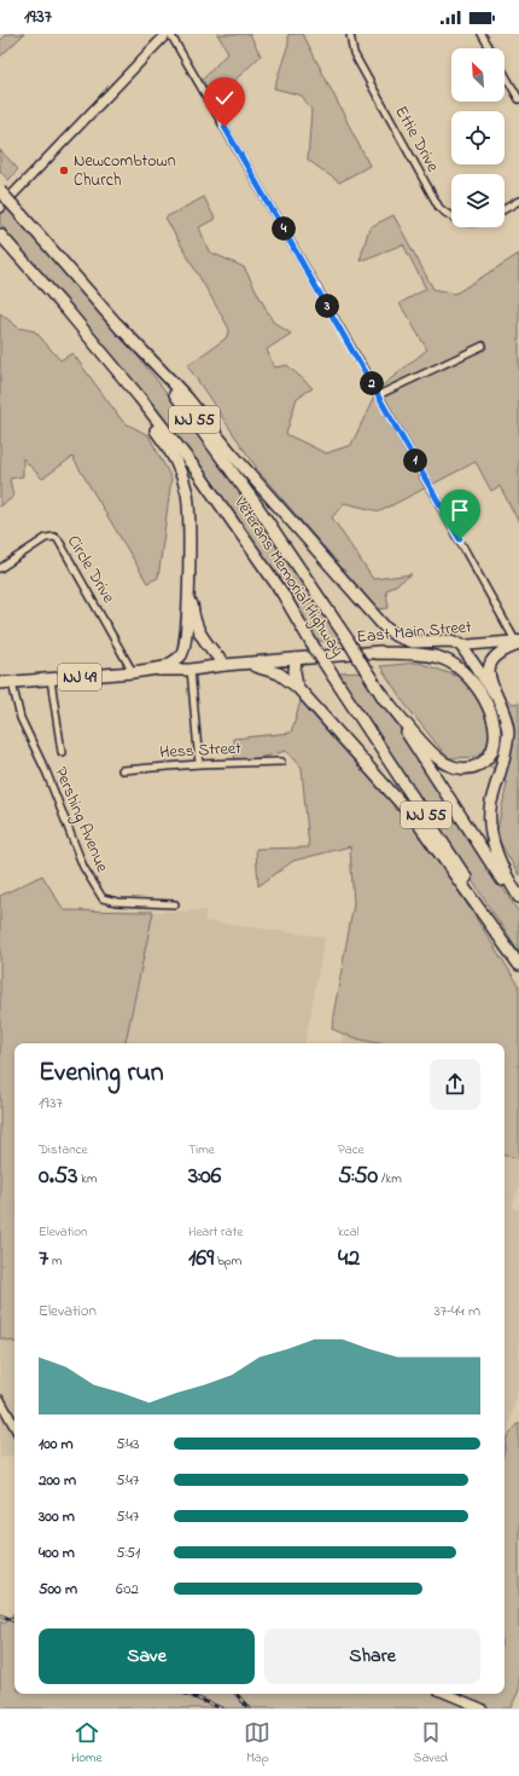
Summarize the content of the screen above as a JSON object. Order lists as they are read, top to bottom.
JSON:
{
  "streets": {
    "highway": [
      "NJ 55",
      "Veterans Memorial Highway",
      "East Main Street",
      "NJ 49"
    ],
    "street": [
      "Ettie Drive",
      "Circle Drive",
      "Hess Street",
      "Pershing Avenue"
    ]
  },
  "crossings": [
    ["Circle Drive", "East Main Street"],
    ["East Main Street", "Pershing Avenue"]
  ],
  "places": ["Newcombtown Church"],
  "north": "top left",
  "page": {
    "status": "19:37",
    "pins": [
      "4",
      "3",
      "2",
      "1"
    ],
    "heading": ["Evening run", "19:37"],
    "stats": [
      ["Distance", "0.53 km"],
      ["Time", "3:06"],
      ["Pace", "5:50 /km"],
      ["Elevation", "7 m"],
      ["Heart rate", "169 bpm"],
      ["kcal", "42"]
    ],
    "chart": ["Elevation", "37–44 m"],
    "list": [
      {
        "name": "100 m",
        "note": "5:43"
      },
      {
        "name": "200 m",
        "note": "5:47"
      },
      {
        "name": "300 m",
        "note": "5:47"
      },
      {
        "name": "400 m",
        "note": "5:51"
      },
      {
        "name": "500 m",
        "note": "6:02"
      }
    ],
    "buttons": ["Save", "Share"],
    "tabs": ["Home", "Map", "Saved"]
  }
}
